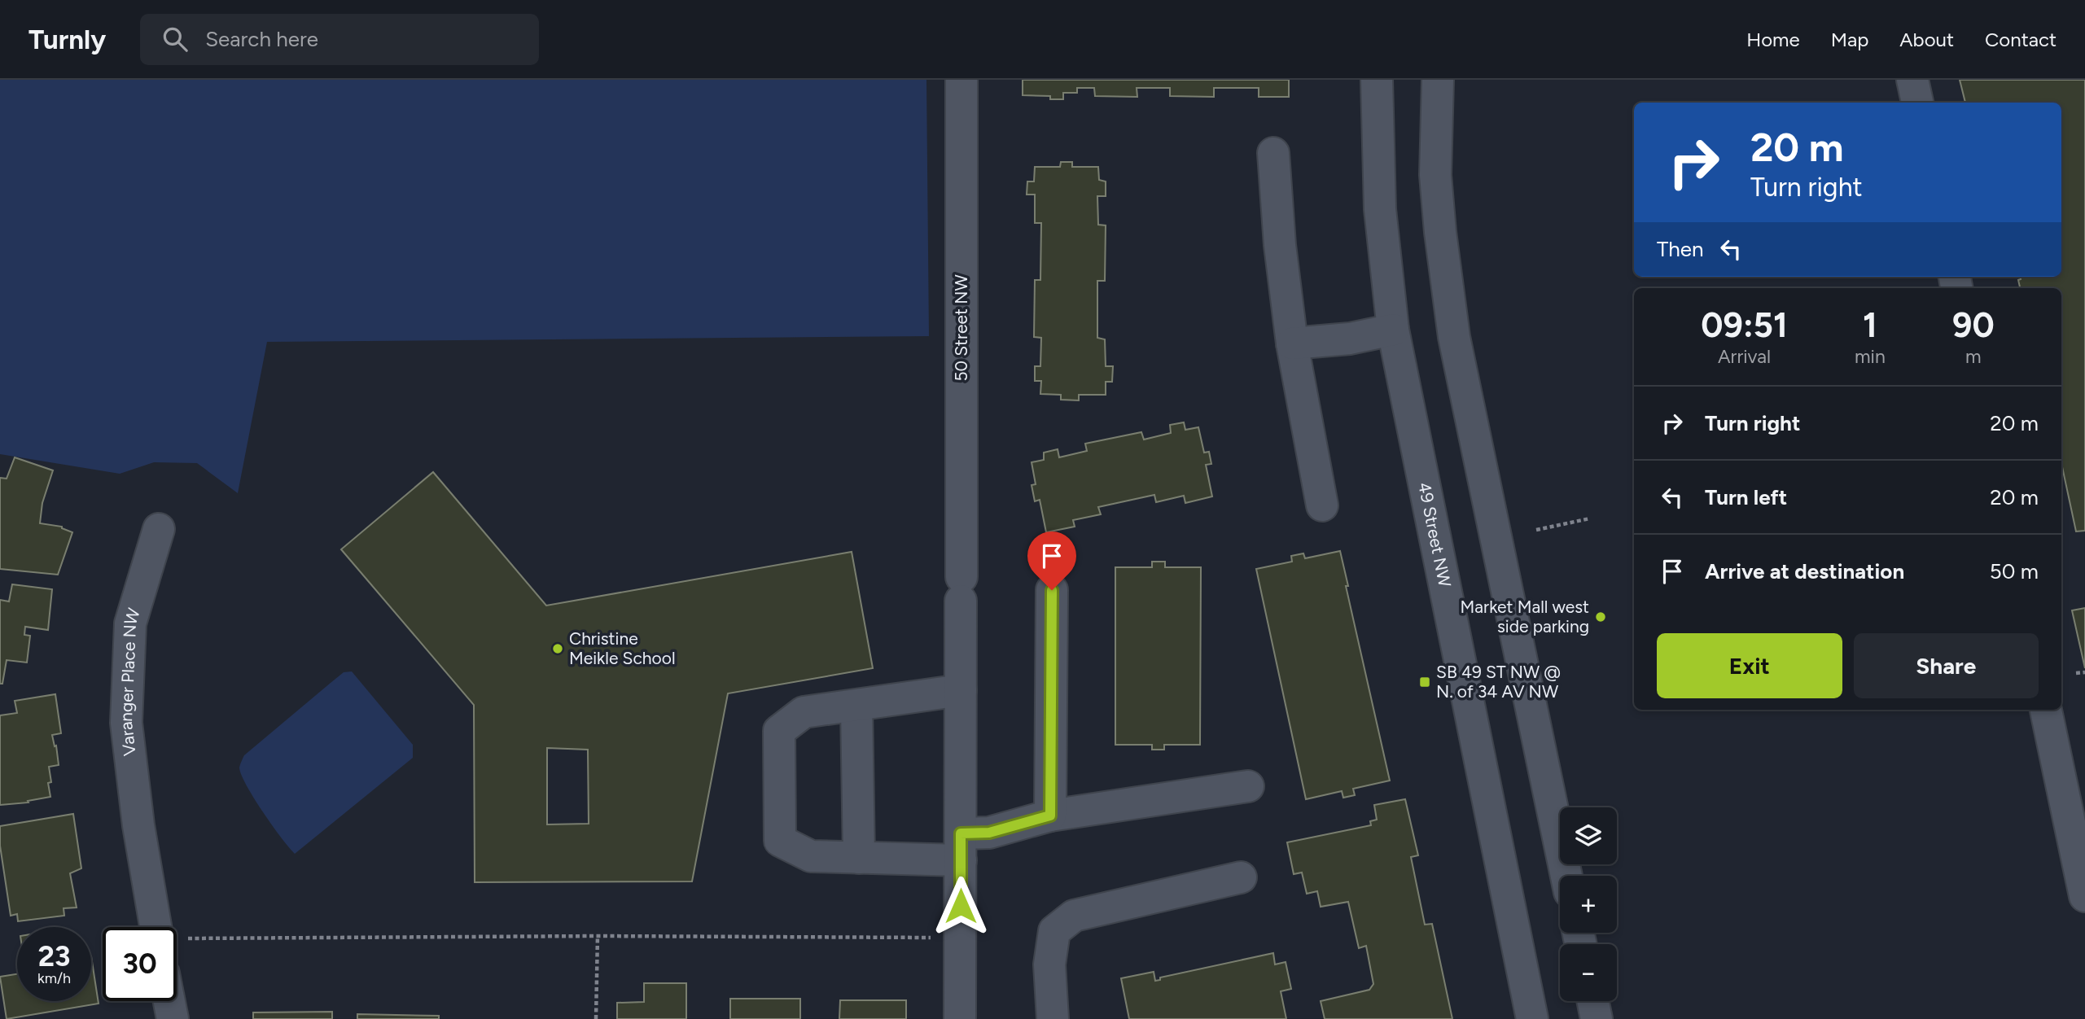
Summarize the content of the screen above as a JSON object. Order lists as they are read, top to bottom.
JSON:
{
  "streets": {
    "street": ["50 Street NW", "49 Street NW", "Varanger Place NW"]
  },
  "places": {
    "other": ["Market Mall west side parking", "Christine Meikle School"],
    "transit": ["SB 49 ST NW @ N. of 34 AV NW"]
  },
  "page": {
    "header": "Turnly",
    "search": "Search here",
    "nav": [
      "Home",
      "Map",
      "About",
      "Contact"
    ],
    "turn": ["20 m", "Turn right"],
    "then": "Then",
    "eta": [
      "09:51",
      "Arrival",
      "1",
      "min",
      "90",
      "m"
    ],
    "list": [
      {
        "name": "Turn right",
        "value": "20 m"
      },
      {
        "name": "Turn left",
        "value": "20 m"
      },
      {
        "name": "Arrive at destination",
        "value": "50 m"
      }
    ],
    "buttons": ["Exit", "Share"],
    "map_buttons": ["+", "−"],
    "speed": "23 km/h",
    "limit": "30"
  }
}
